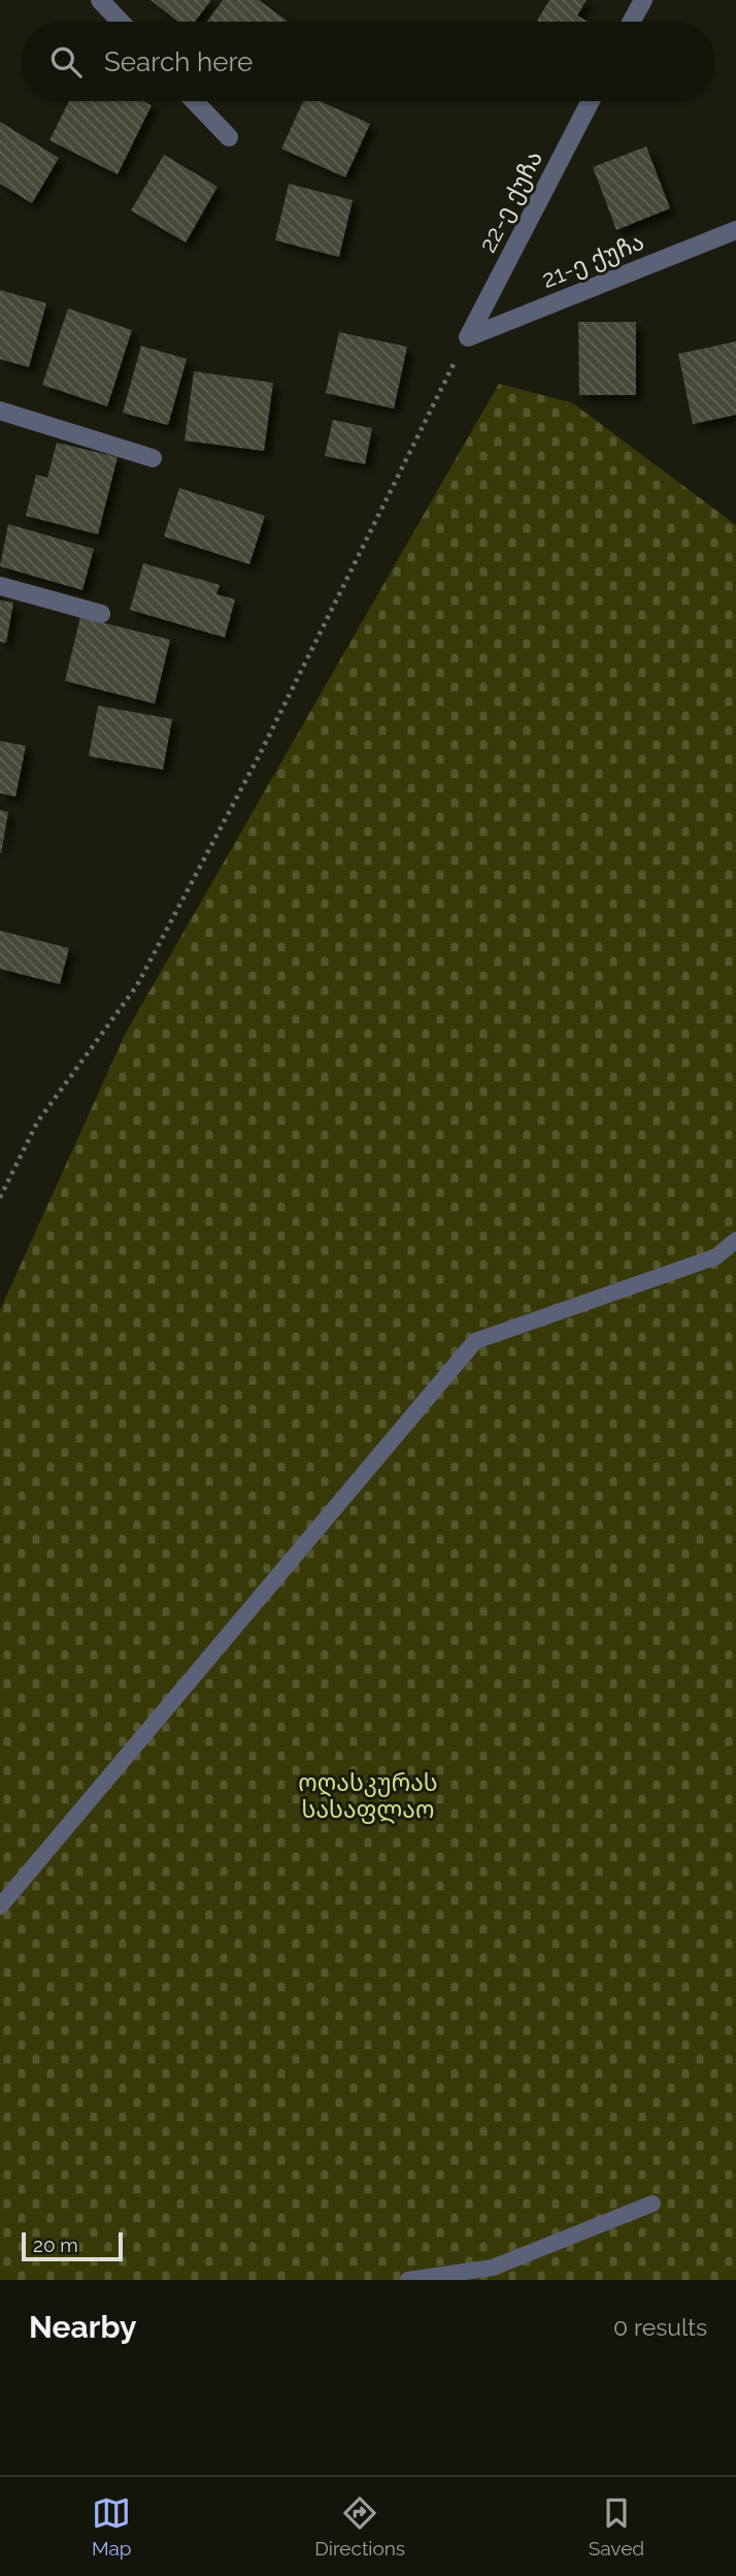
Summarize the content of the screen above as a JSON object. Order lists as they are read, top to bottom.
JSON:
{
  "streets": {
    "street": ["22-ე ქუჩა", "21-ე ქუჩა"]
  },
  "crossings": [
    ["22-ე ქუჩა", "21-ე ქუჩა"]
  ],
  "parks": ["ოღასკურას სასაფლაო"],
  "scale_bar": "20 m",
  "page": {
    "search": "Search here",
    "scale": "20 m",
    "heading": ["Nearby", "0 results"],
    "nav": ["Map", "Directions", "Saved"]
  }
}
